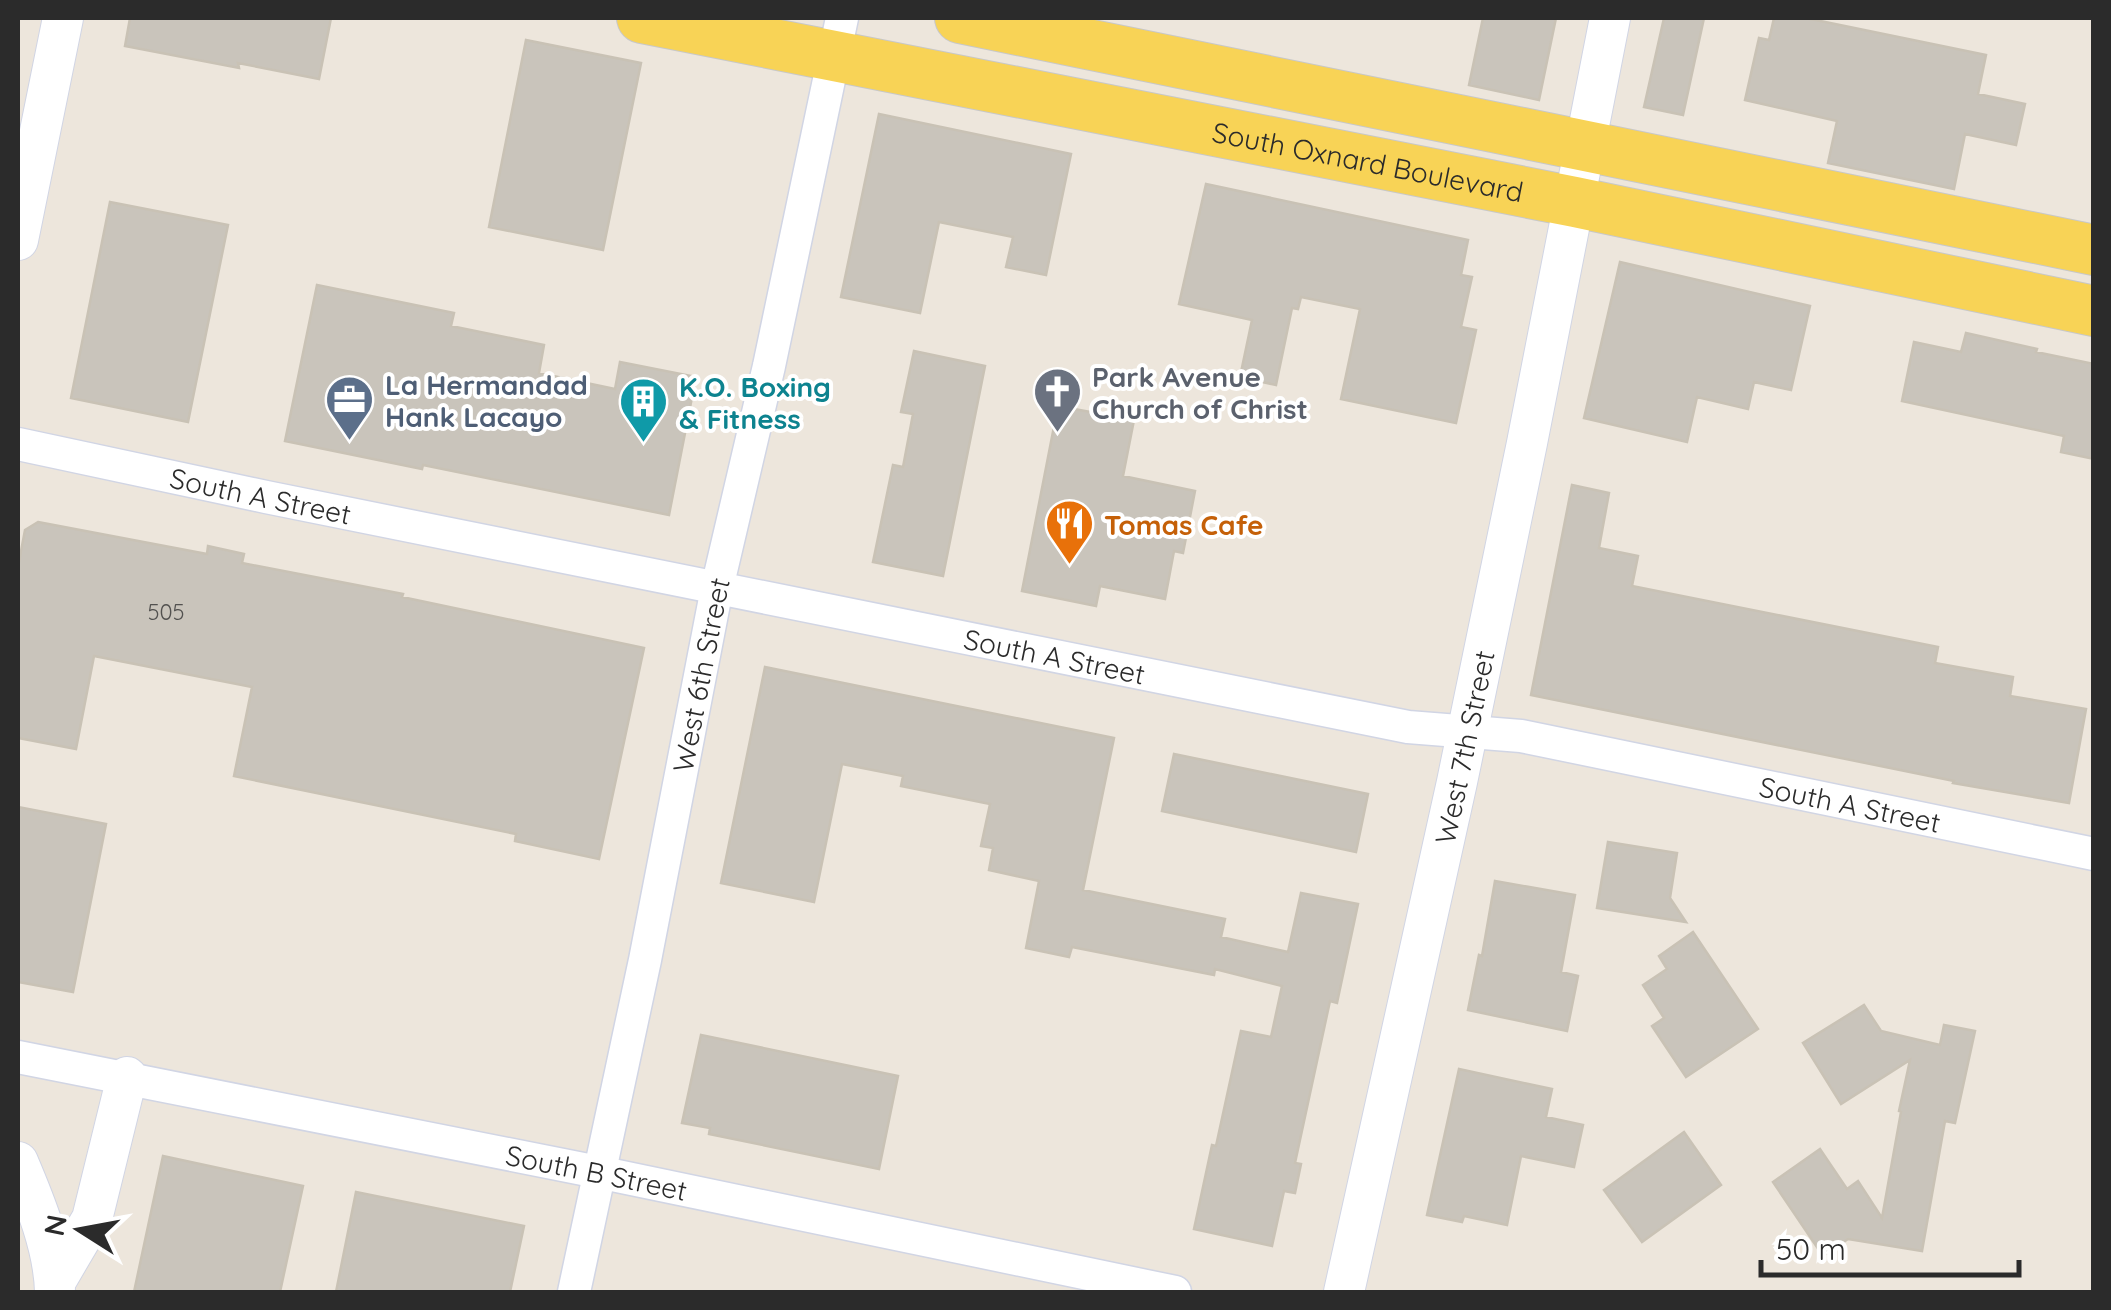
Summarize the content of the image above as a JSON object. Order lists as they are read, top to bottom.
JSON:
{
  "streets": {
    "main road": ["South Oxnard Boulevard"],
    "street": [
      "South A Street",
      "West 6th Street",
      "West 7th Street",
      "South B Street"
    ]
  },
  "crossings": [
    ["South Oxnard Boulevard", "West 6th Street"],
    ["South Oxnard Boulevard", "West 7th Street"],
    ["South A Street", "West 6th Street"],
    ["South A Street", "West 7th Street"],
    ["West 6th Street", "South B Street"]
  ],
  "places": {
    "church": ["Park Avenue Church of Christ"],
    "office": ["La Hermandad Hank Lacayo"],
    "building": ["K.O. Boxing & Fitness"],
    "restaurant": ["Tomas Cafe"]
  },
  "house_numbers": ["505"],
  "scale_bar": "50 m",
  "north": "left"
}
